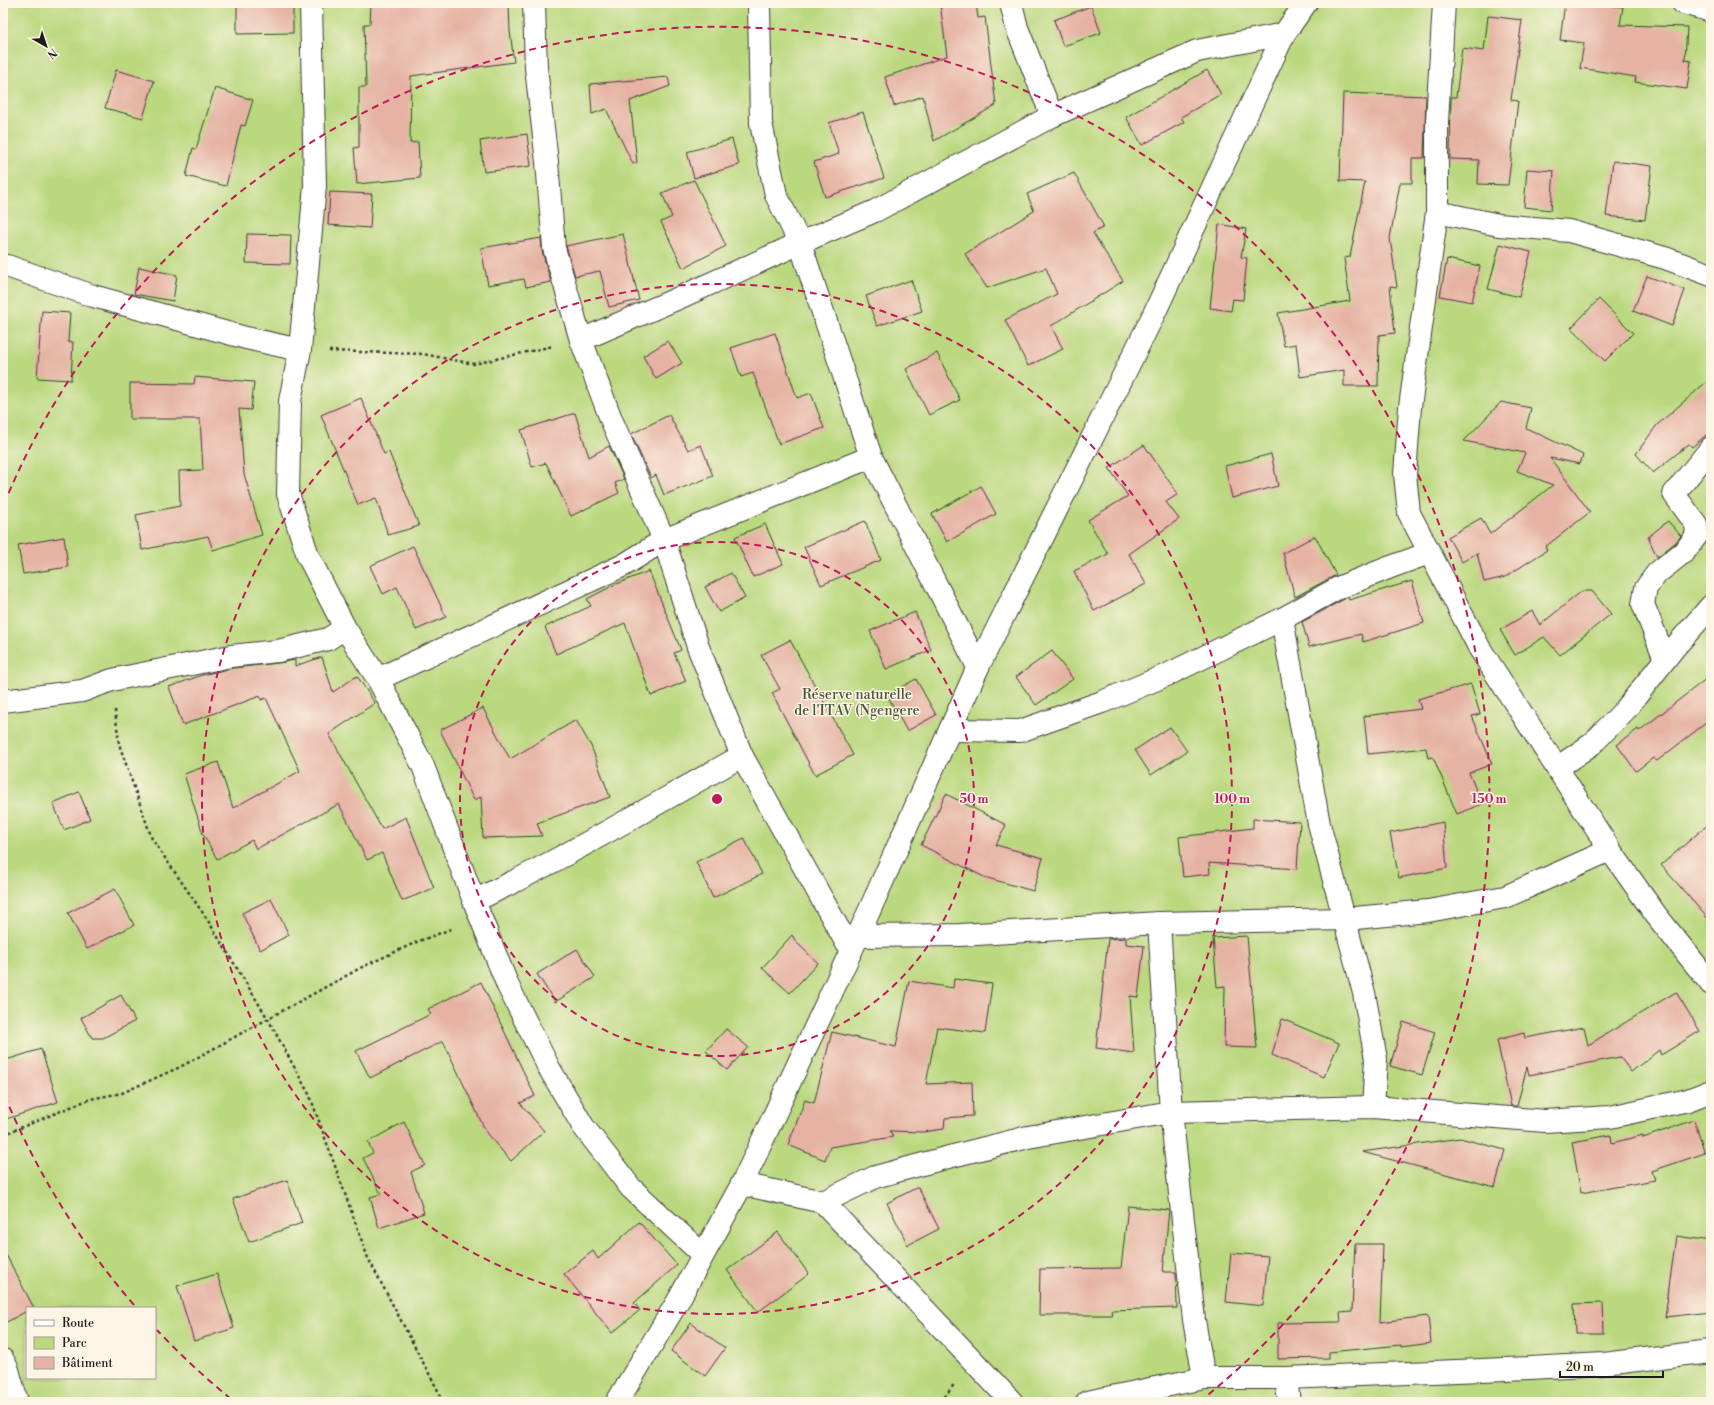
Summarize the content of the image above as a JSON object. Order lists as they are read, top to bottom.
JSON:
{
  "parks": ["Réserve naturelle de l'ITAV (Ngengere"],
  "legend": ["Route", "Parc", "Bâtiment"],
  "scale_bar": "20 m",
  "north": "bottom right",
  "rings": ["50 m", "100 m", "150 m"]
}
